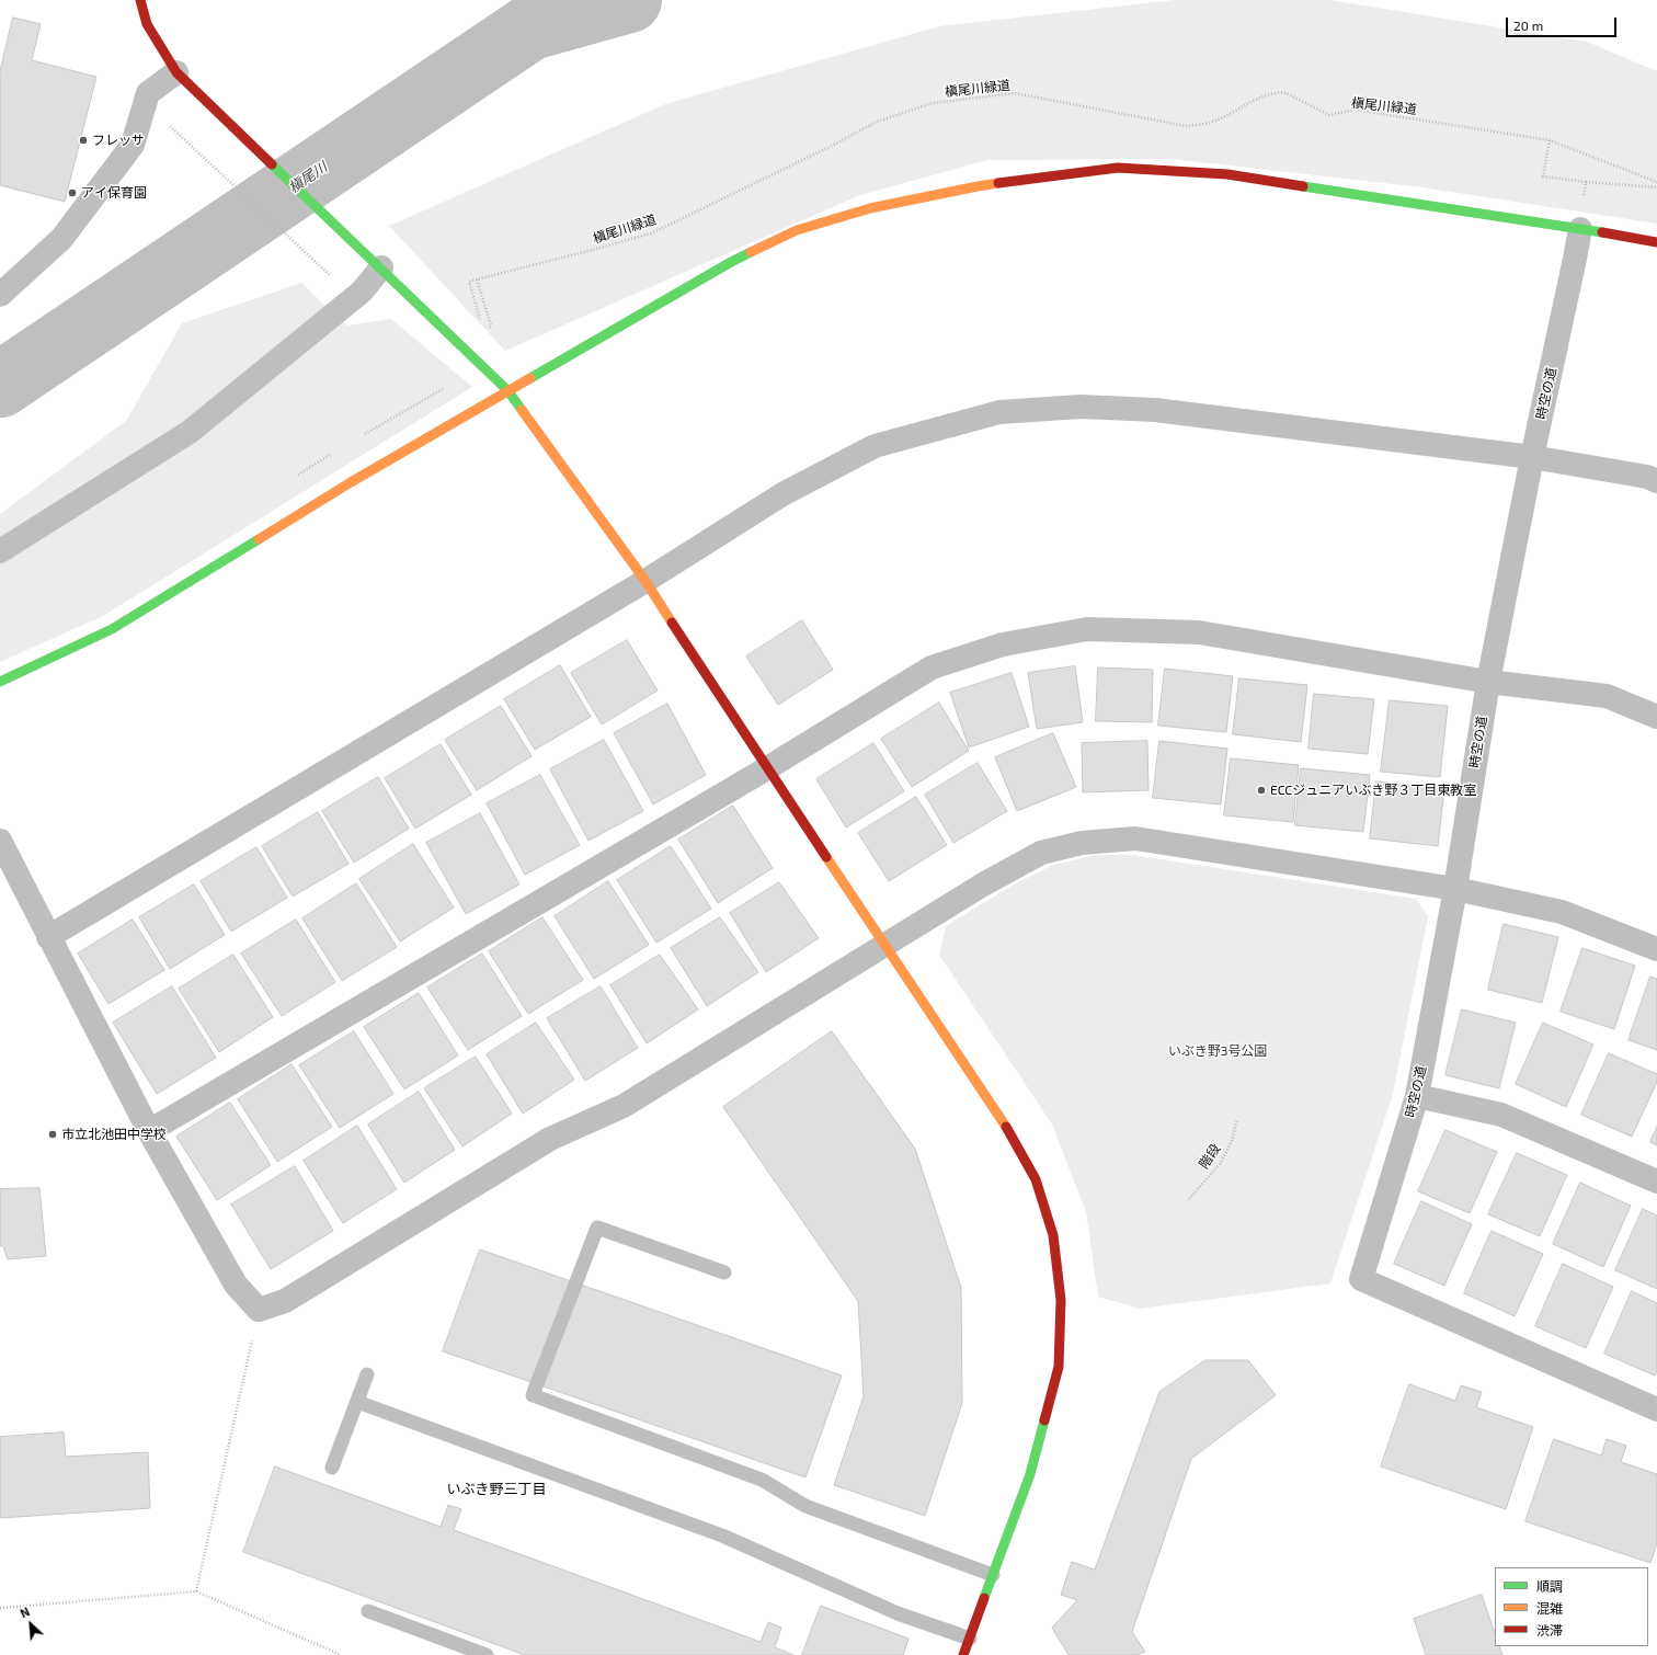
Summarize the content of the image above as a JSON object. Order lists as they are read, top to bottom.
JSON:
{
  "streets": {
    "street": ["時空の道"],
    "path": ["槇尾川緑道", "階段"]
  },
  "districts": ["いぶき野三丁目"],
  "water": ["槇尾川"],
  "parks": ["いぶき野3号公園"],
  "places": [
    "フレッサ",
    "アイ保育園",
    "ECCジュニアいぶき野３丁目東教室",
    "市立北池田中学校"
  ],
  "legend": ["順調", "混雑", "渋滞"],
  "scale_bar": "20 m",
  "north": "top left"
}
